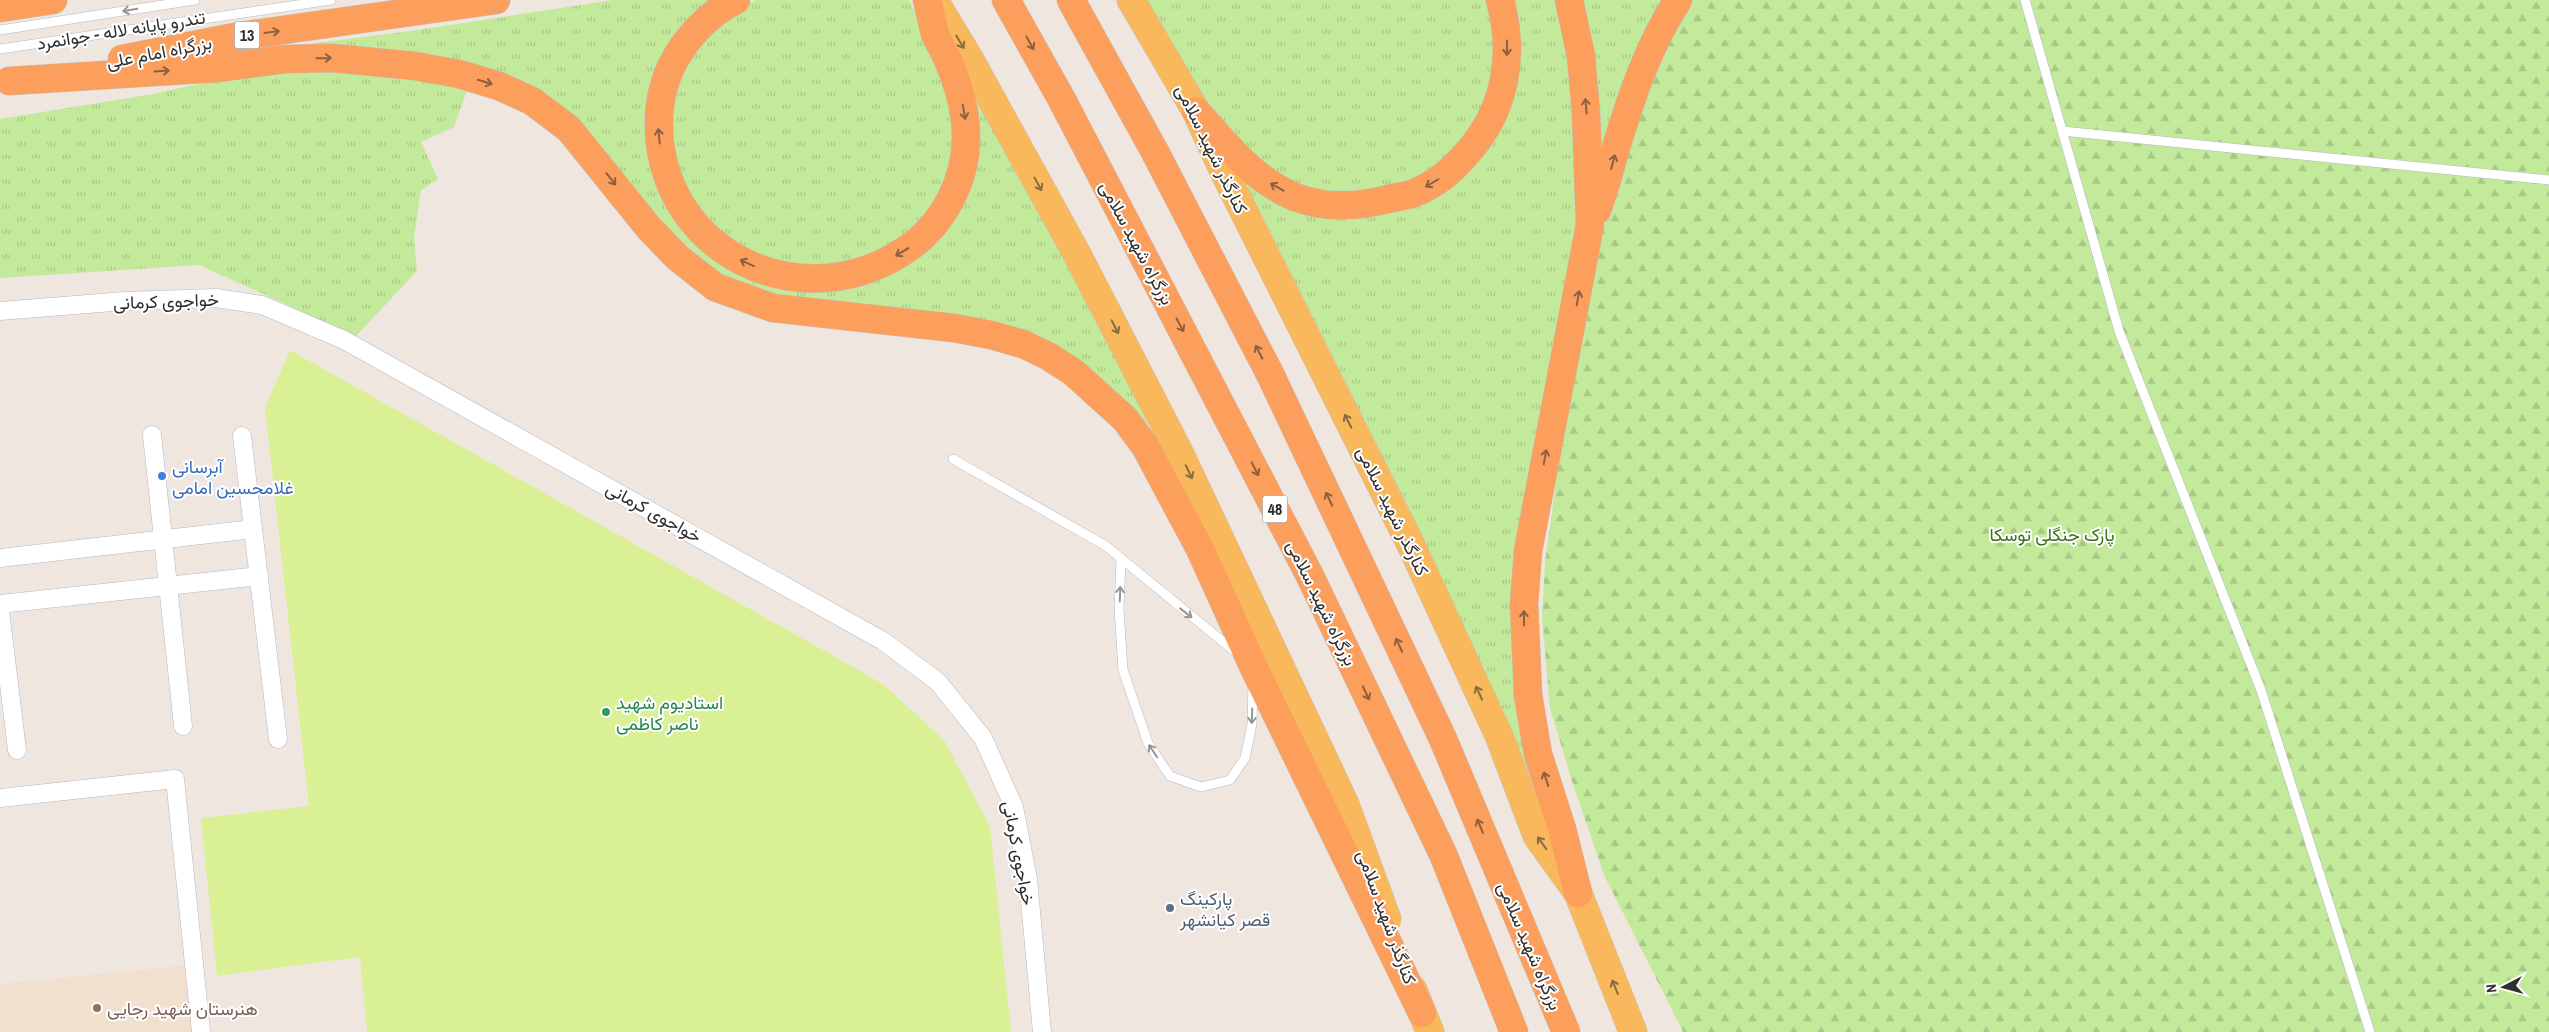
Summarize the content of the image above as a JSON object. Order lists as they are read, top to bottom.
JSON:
{
  "streets": {
    "highway": [
      "13",
      "بزرگراه امام علی",
      "بزرگراه شهید سلامی",
      "48"
    ],
    "main road": ["کنارگذر شهید سلامی"],
    "street": ["خواجوی کرمانی"],
    "lane": ["تندرو پایانه لاله - جوانمرد"]
  },
  "one_way": ["بزرگراه امام علی"],
  "parks": ["پارک جنگلی توسکا"],
  "places": [
    "آبرسانی غلامحسین امامی",
    "استادیوم شهید ناصر کاظمی",
    "پارکینگ قصر کیانشهر",
    "هنرستان شهید رجایی"
  ],
  "north": "left"
}
